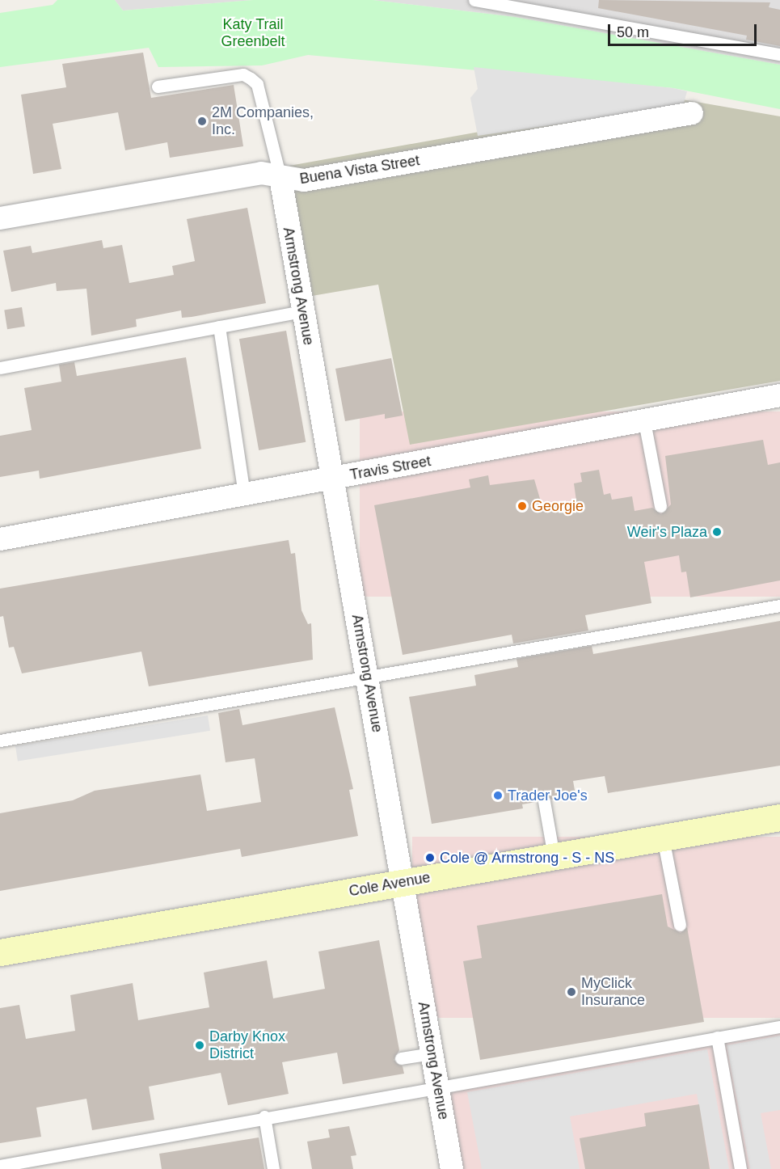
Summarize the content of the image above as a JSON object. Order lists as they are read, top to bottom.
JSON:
{
  "streets": {
    "street": [
      "Buena Vista Street",
      "Armstrong Avenue",
      "Travis Street",
      "Cole Avenue"
    ]
  },
  "crossings": [
    ["Buena Vista Street", "Armstrong Avenue"],
    ["Armstrong Avenue", "Travis Street"],
    ["Armstrong Avenue", "Cole Avenue"]
  ],
  "parks": ["Katy Trail Greenbelt"],
  "places": [
    "2M Companies, Inc.",
    "Georgie",
    "Weir's Plaza",
    "Trader Joe's",
    "Cole @ Armstrong - S - NS",
    "MyClick Insurance",
    "Darby Knox District"
  ],
  "scale_bar": "50 m"
}
